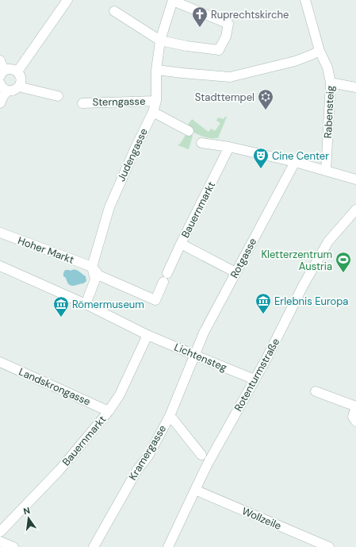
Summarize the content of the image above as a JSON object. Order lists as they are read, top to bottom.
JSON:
{
  "streets": {
    "street": [
      "Sterngasse",
      "Rabensteig",
      "Judengasse",
      "Bauernmarkt",
      "Hoher Markt",
      "Rotgasse",
      "Lichtensteg",
      "Rotenturmstraße",
      "Landskrongasse",
      "Kramergasse",
      "Wollzeile"
    ]
  },
  "crossings": [
    ["Sterngasse", "Judengasse"],
    ["Judengasse", "Hoher Markt"],
    ["Bauernmarkt", "Hoher Markt"],
    ["Bauernmarkt", "Lichtensteg"],
    ["Bauernmarkt", "Landskrongasse"],
    ["Rotgasse", "Lichtensteg"],
    ["Rotgasse", "Kramergasse"],
    ["Lichtensteg", "Rotenturmstraße"],
    ["Lichtensteg", "Kramergasse"],
    ["Rotenturmstraße", "Wollzeile"]
  ],
  "places": {
    "church": ["Ruprechtskirche"],
    "synagogue": ["Stadttempel"],
    "theatre": ["Cine Center"],
    "sports": ["Kletterzentrum Austria"],
    "museum": ["Erlebnis Europa", "Römermuseum"]
  },
  "north": "top"
}
